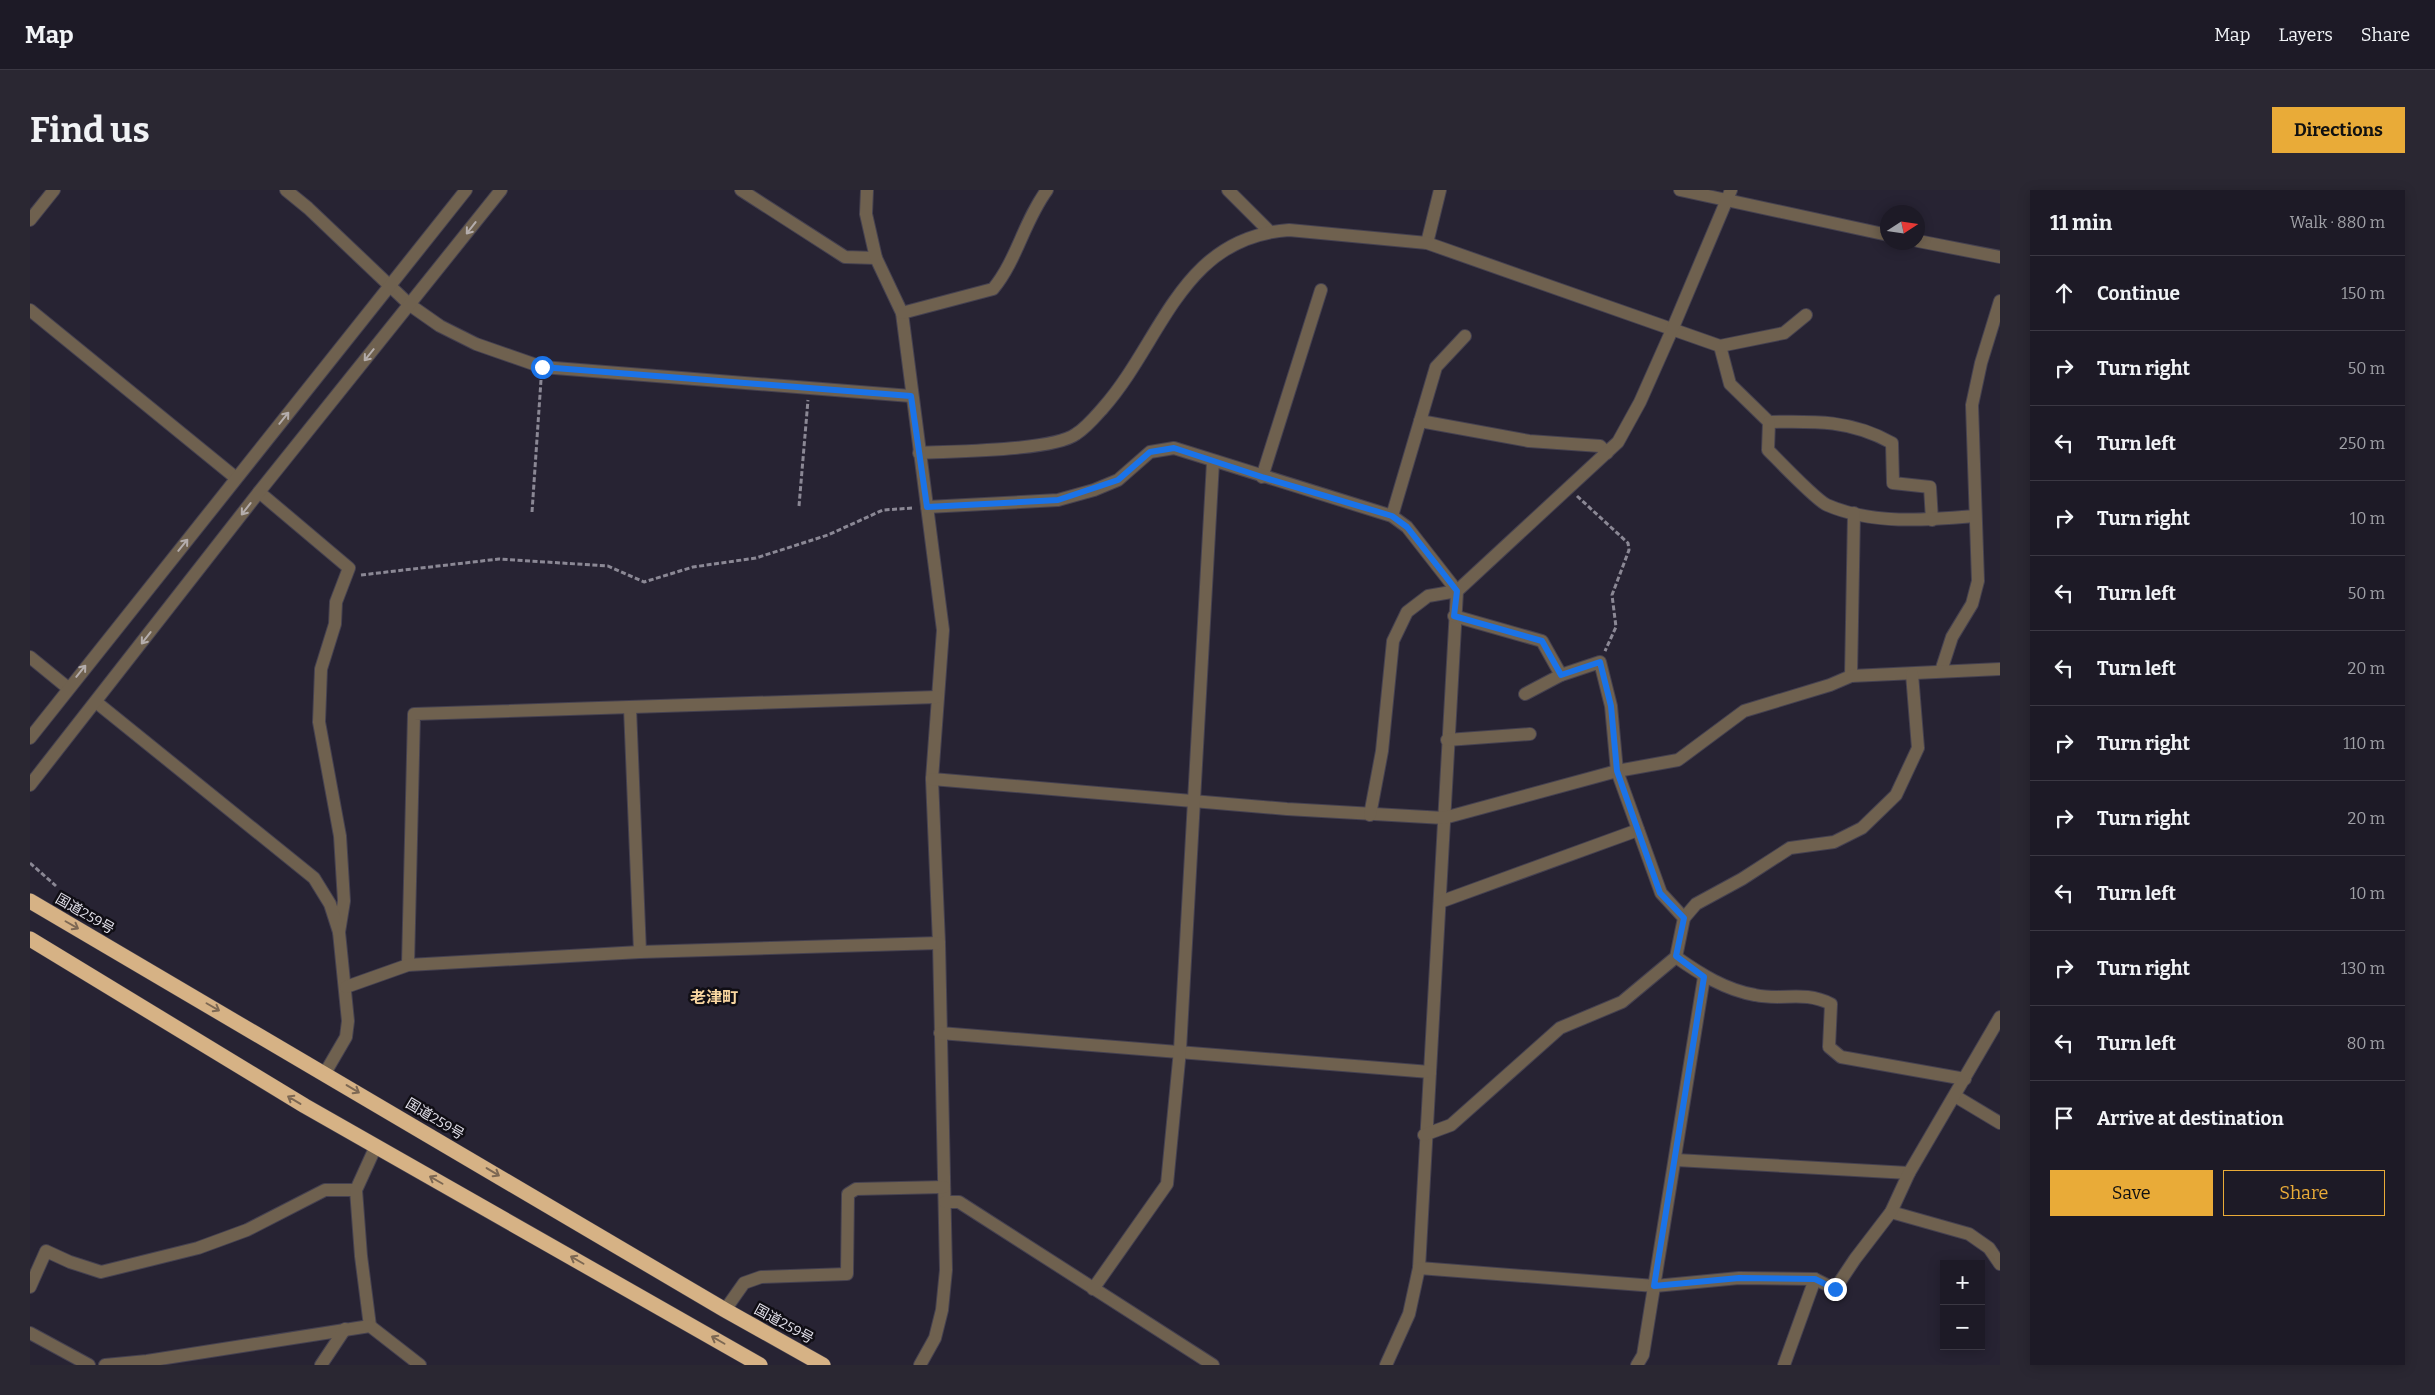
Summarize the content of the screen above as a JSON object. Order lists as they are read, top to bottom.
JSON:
{
  "streets": {
    "highway": ["国道259号"]
  },
  "districts": ["老津町"],
  "north": "right",
  "page": {
    "header": "Map",
    "nav": ["Map", "Layers", "Share"],
    "buttons": [
      "Directions",
      ["Save", "Share"]
    ],
    "title": "Find us",
    "heading": ["11 min", "Walk · 880 m"],
    "list": [
      ["Continue", "150 m"],
      ["Turn right", "50 m"],
      ["Turn left", "250 m"],
      ["Turn right", "10 m"],
      ["Turn left", "50 m"],
      ["Turn left", "20 m"],
      ["Turn right", "110 m"],
      ["Turn right", "20 m"],
      ["Turn left", "10 m"],
      ["Turn right", "130 m"],
      ["Turn left", "80 m"],
      "Arrive at destination"
    ],
    "map_buttons": ["+", "−"]
  }
}
